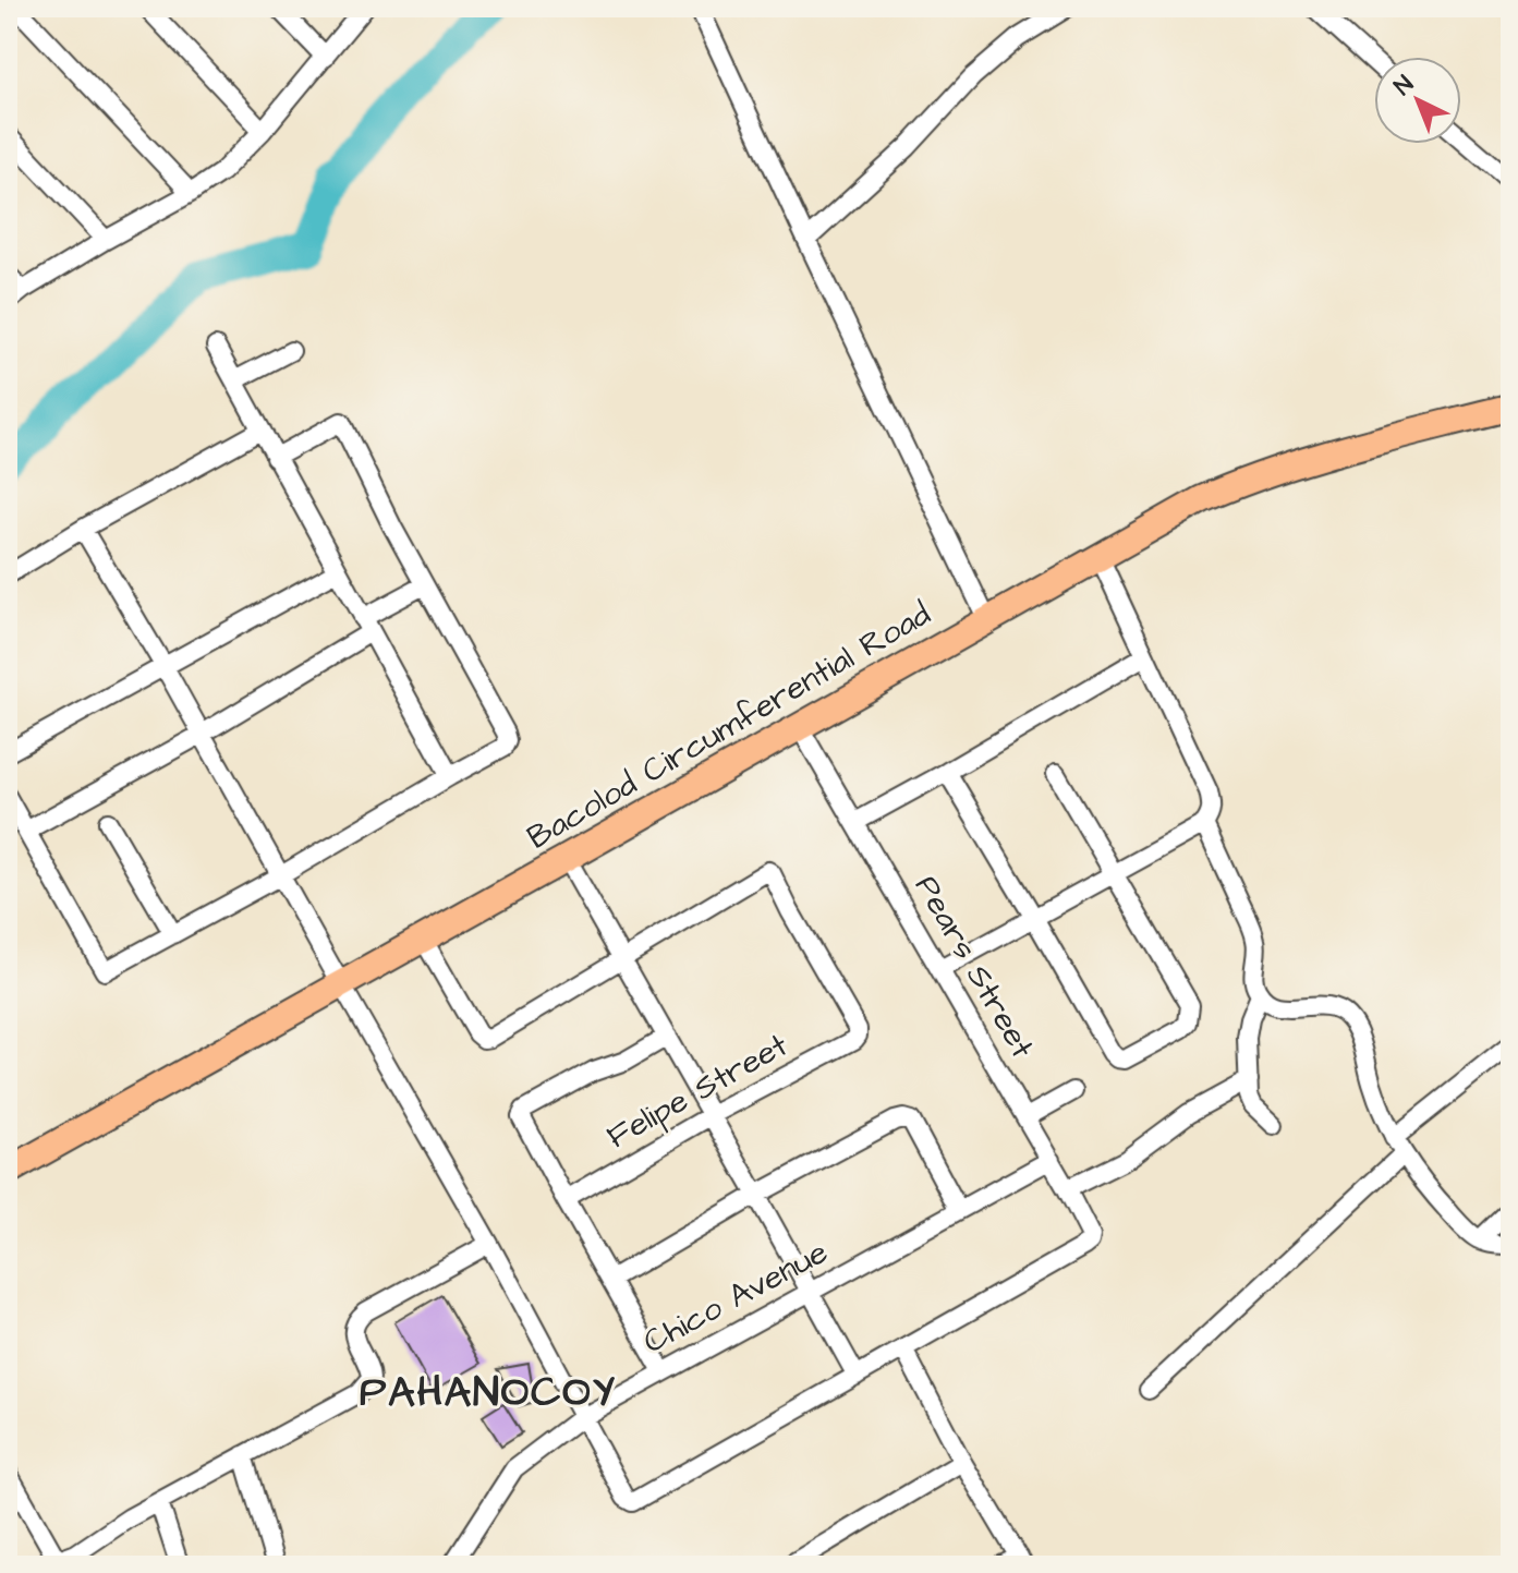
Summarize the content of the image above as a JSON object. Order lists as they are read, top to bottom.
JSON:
{
  "streets": {
    "main road": ["Bacolod Circumferential Road"],
    "street": ["Pears Street", "Felipe Street", "Chico Avenue"]
  },
  "crossings": [
    ["Bacolod Circumferential Road", "Pears Street"],
    ["Pears Street", "Chico Avenue"]
  ],
  "districts": ["PAHANOCOY"],
  "north": "top left"
}
